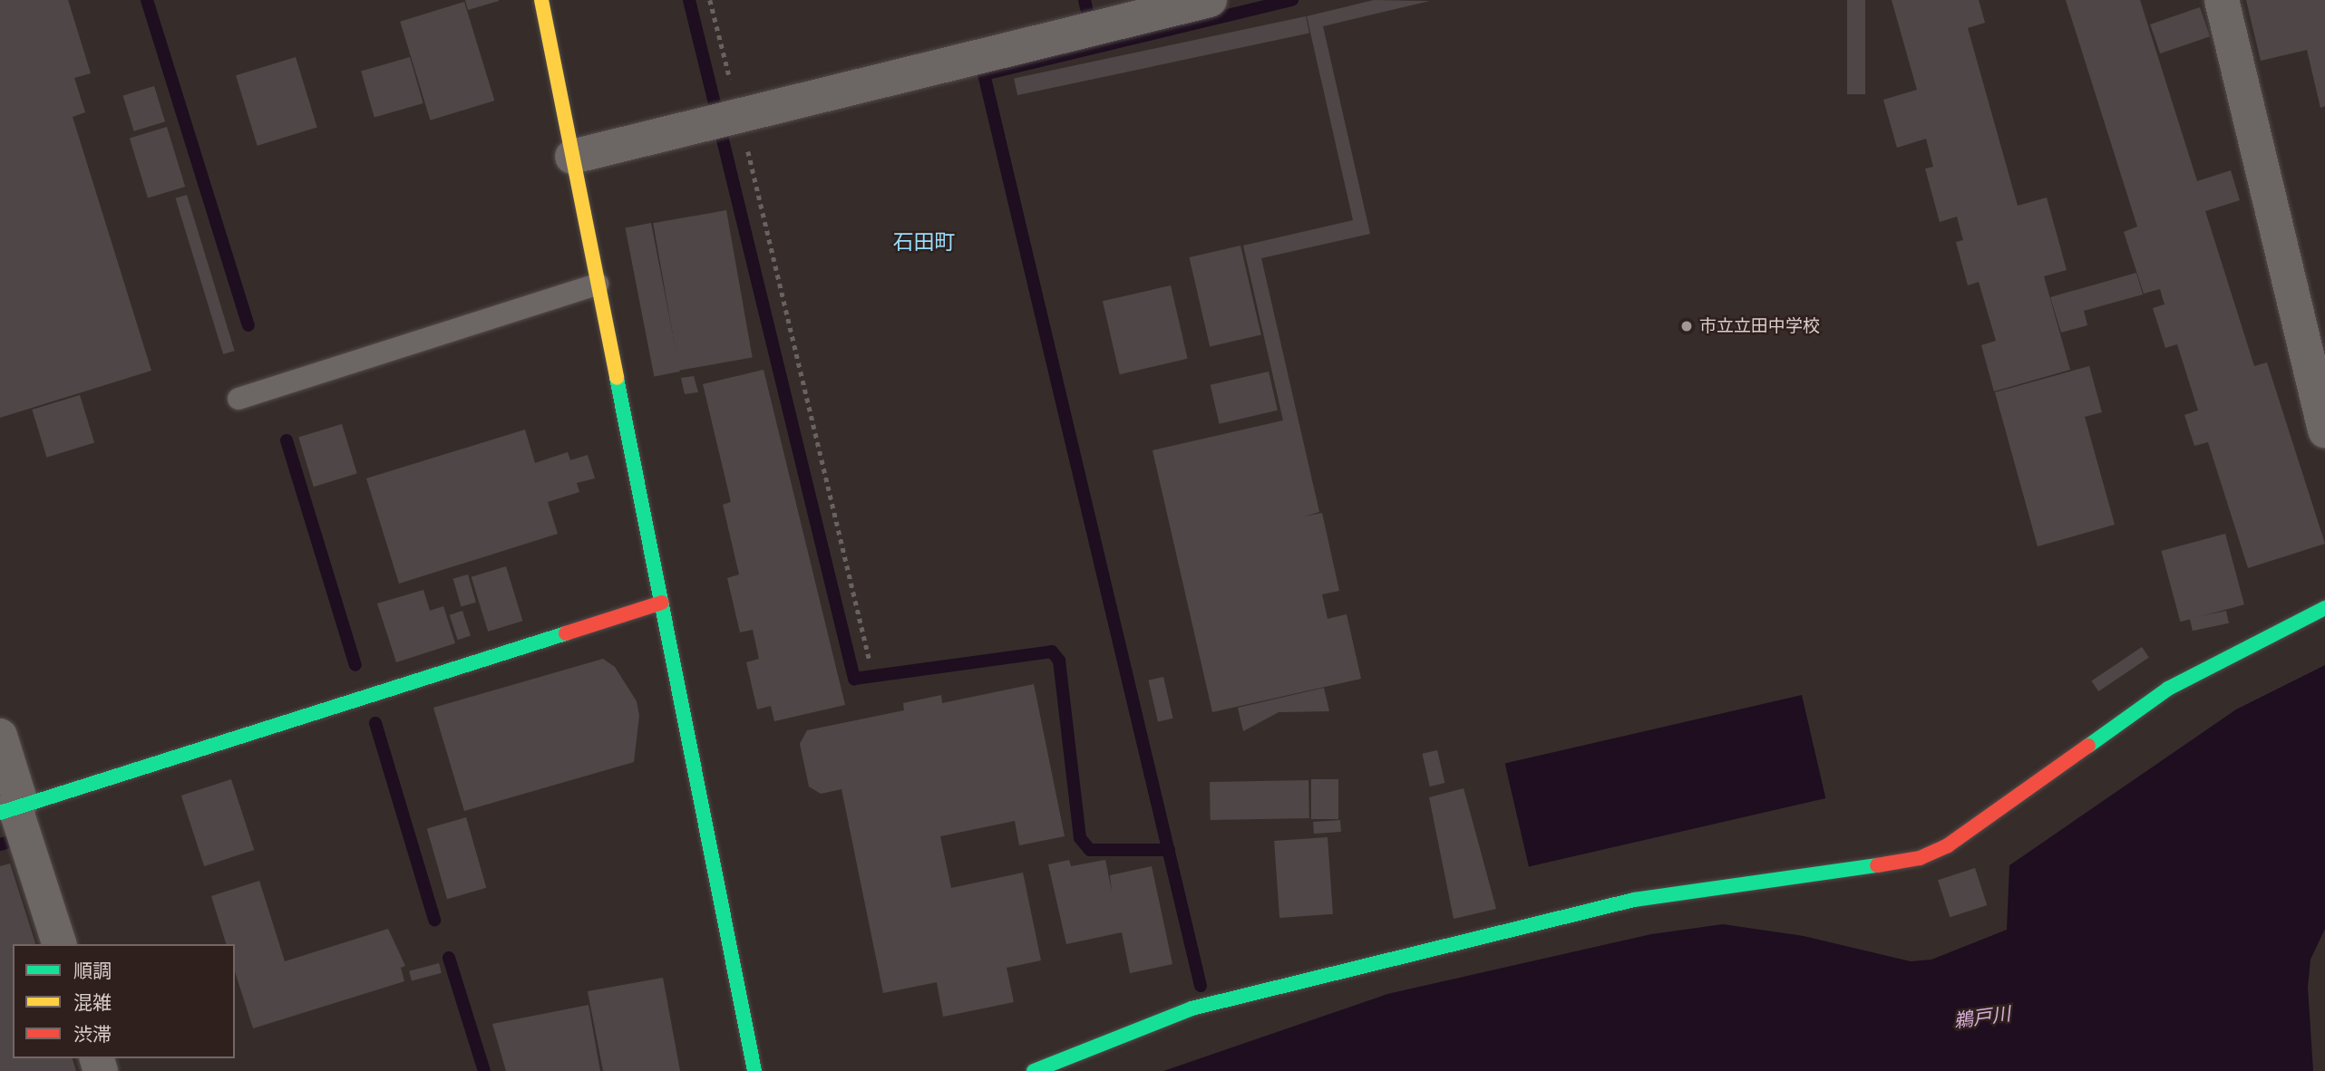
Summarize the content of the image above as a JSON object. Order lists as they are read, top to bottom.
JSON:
{
  "districts": ["石田町"],
  "water": ["鵜戸川"],
  "places": ["市立立田中学校"],
  "legend": ["順調", "混雑", "渋滞"]
}
